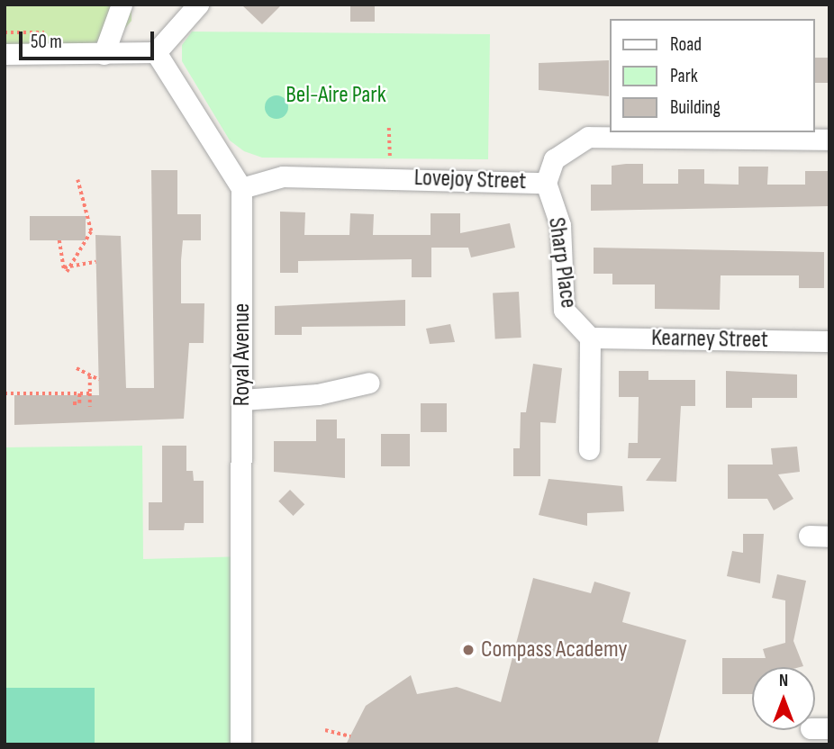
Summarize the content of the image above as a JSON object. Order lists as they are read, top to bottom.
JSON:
{
  "streets": {
    "street": [
      "Lovejoy Street",
      "Sharp Place",
      "Kearney Street",
      "Royal Avenue"
    ]
  },
  "crossings": [
    ["Lovejoy Street", "Sharp Place"],
    ["Lovejoy Street", "Royal Avenue"],
    ["Sharp Place", "Kearney Street"]
  ],
  "parks": ["Bel-Aire Park"],
  "places": ["Compass Academy"],
  "legend": ["Road", "Park", "Building"],
  "scale_bar": "50 m",
  "north": "top"
}
